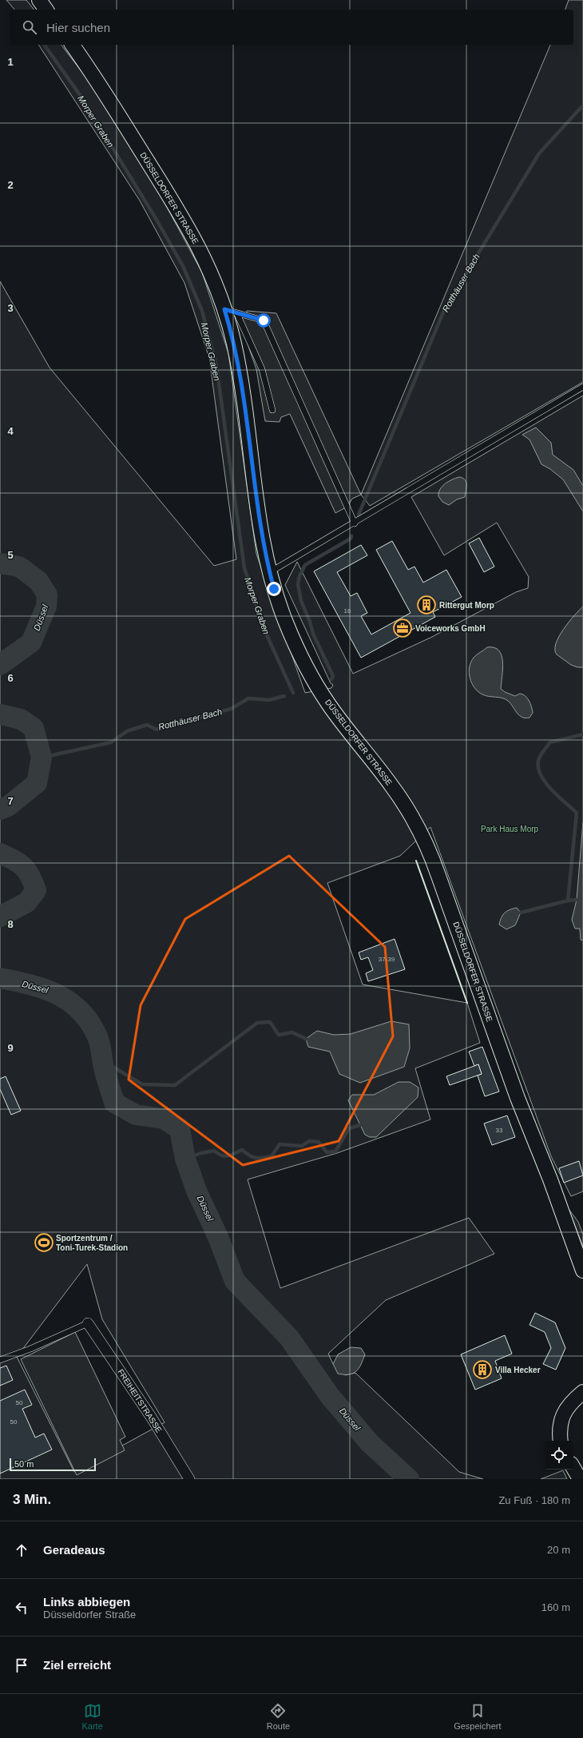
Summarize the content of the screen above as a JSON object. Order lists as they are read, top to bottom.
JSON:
{
  "streets": {
    "main road": ["DÜSSELDORFER STRASSE"],
    "street": ["FREIHEITSTRASSE"]
  },
  "water": ["Morper Graben", "Rotthäuser Bach", "Düssel"],
  "parks": ["Park Haus Morp"],
  "places": {
    "building": ["Rittergut Morp", "Villa Hecker"],
    "office": ["Voiceworks GmbH"],
    "sports": ["Sportzentrum / Toni-Turek-Stadion"]
  },
  "house_numbers": [
    "16",
    "37-39",
    "33",
    "50",
    "50"
  ],
  "scale_bar": "50 m",
  "page": {
    "search": "Hier suchen",
    "scale": "50 m",
    "heading": ["3 Min.", "Zu Fuß · 180 m"],
    "list": [
      ["Geradeaus", "20 m"],
      ["Links abbiegen", "Düsseldorfer Straße", "160 m"],
      "Ziel erreicht"
    ],
    "nav": ["Karte", "Route", "Gespeichert"]
  },
  "grid": {
    "rows": [
      "1",
      "2",
      "3",
      "4",
      "5",
      "6",
      "7",
      "8",
      "9"
    ]
  }
}
